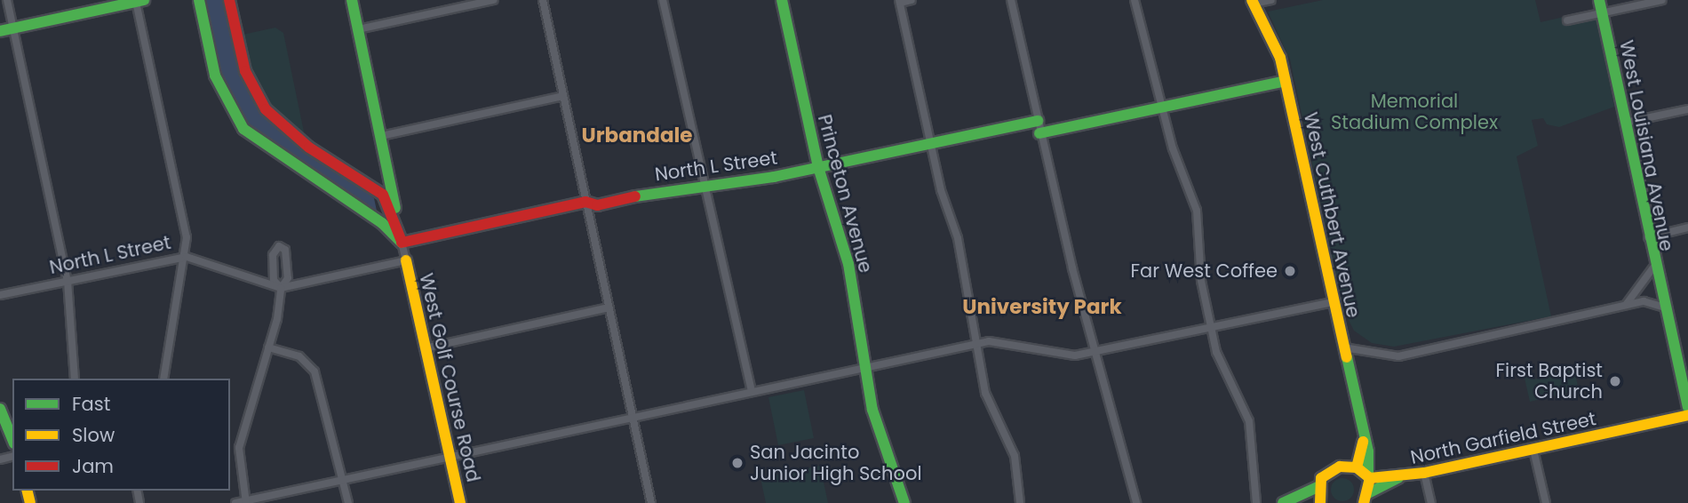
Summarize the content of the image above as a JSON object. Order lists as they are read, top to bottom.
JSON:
{
  "streets": {
    "street": [
      "West Louisiana Avenue",
      "North L Street",
      "Princeton Avenue",
      "West Cuthbert Avenue",
      "West Golf Course Road",
      "North Garfield Street"
    ]
  },
  "crossings": [
    ["North L Street", "Princeton Avenue"]
  ],
  "districts": ["Urbandale", "University Park"],
  "parks": ["Memorial Stadium Complex"],
  "places": ["Far West Coffee", "First Baptist Church", "San Jacinto Junior High School"],
  "legend": ["Fast", "Slow", "Jam"]
}
